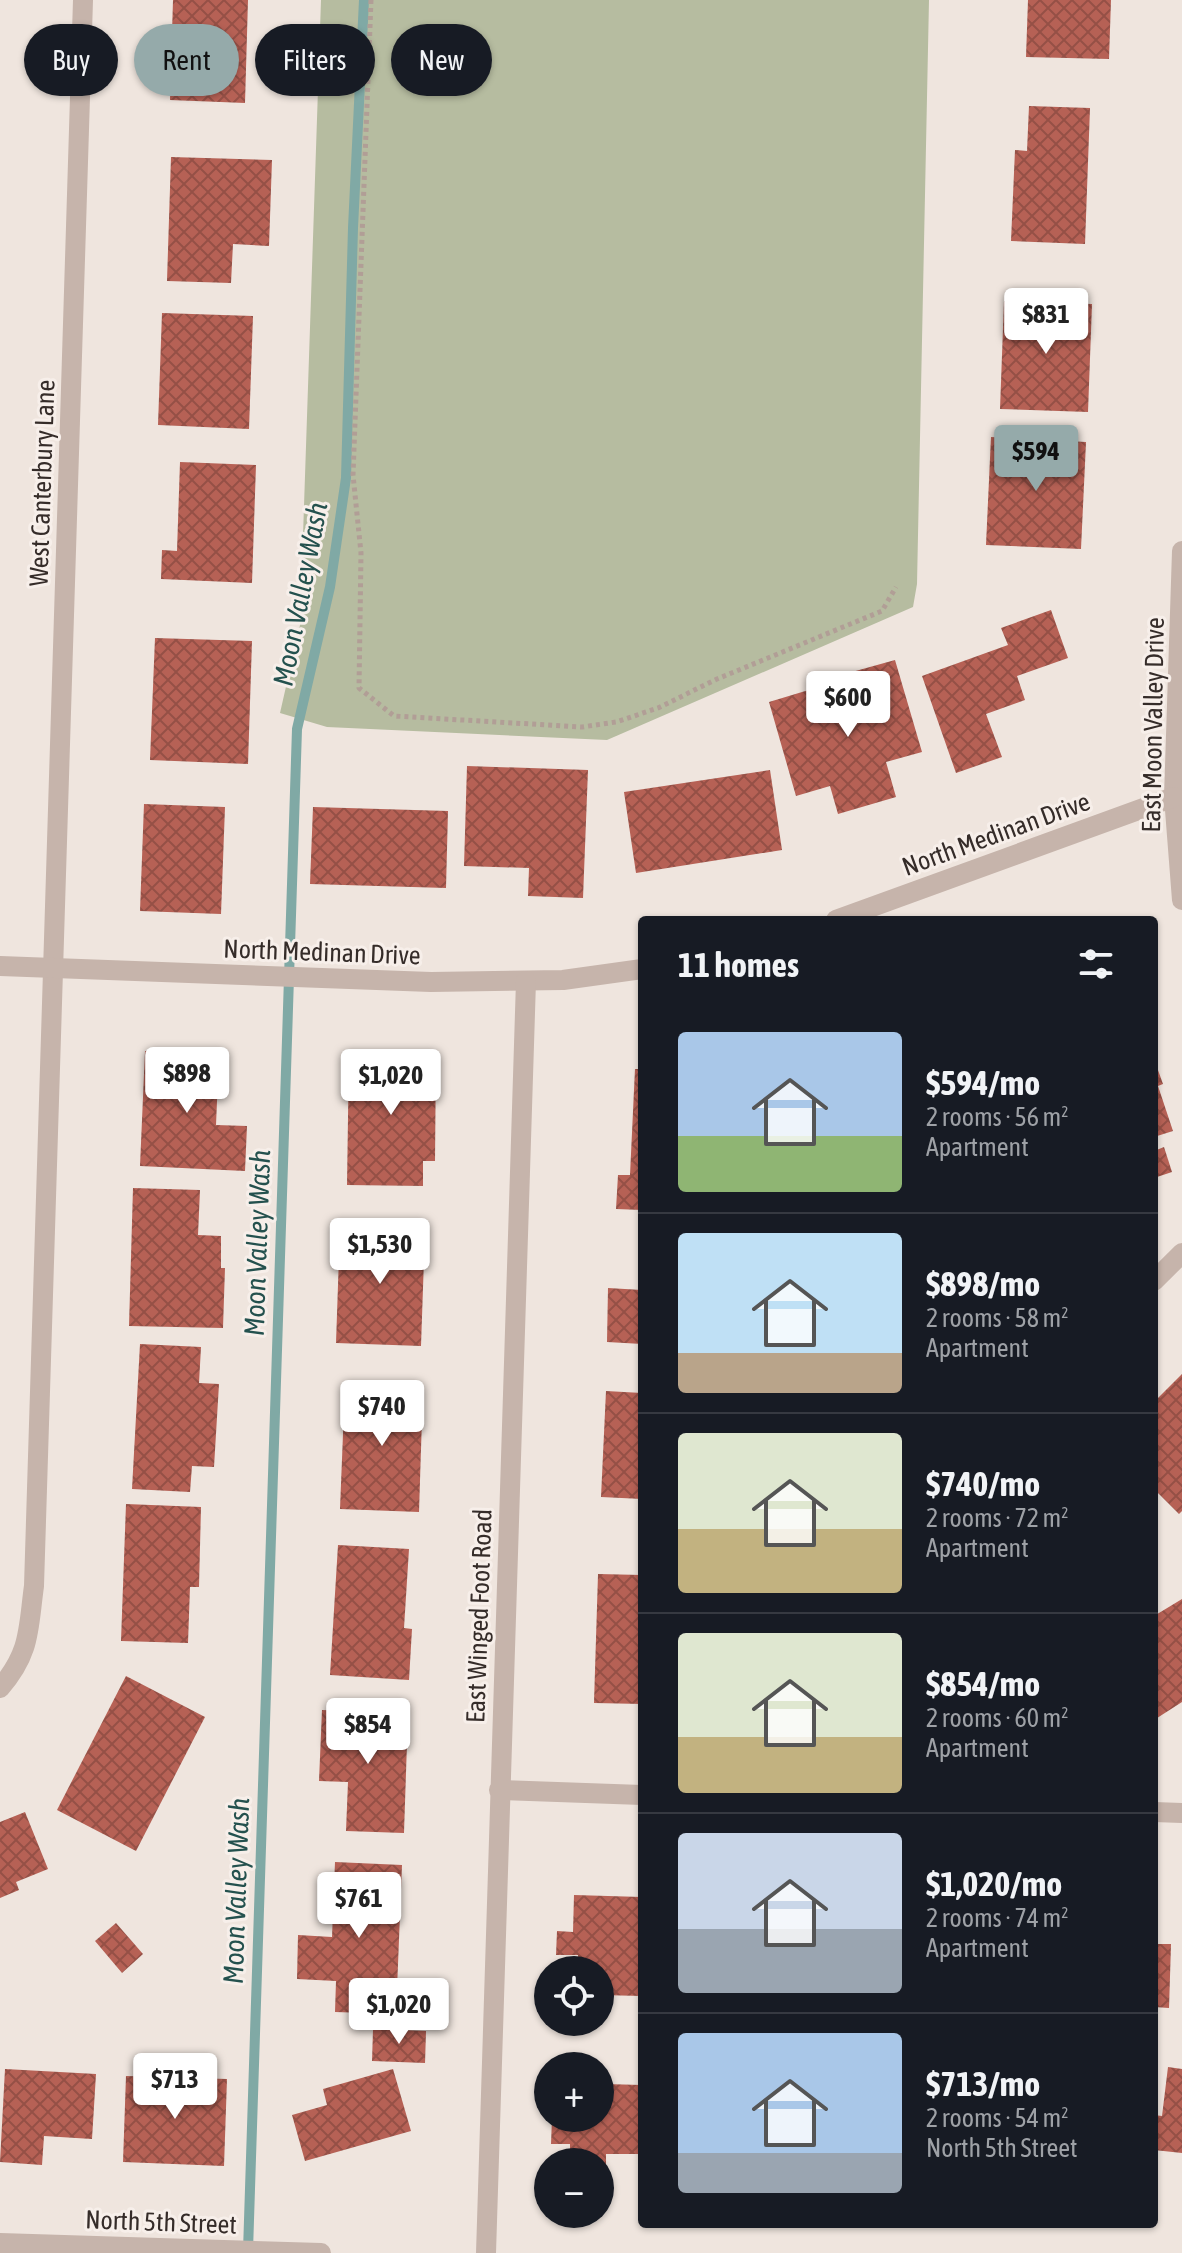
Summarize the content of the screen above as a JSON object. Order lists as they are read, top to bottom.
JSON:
{
  "streets": {
    "street": [
      "West Canterbury Lane",
      "East Moon Valley Drive",
      "North Medinan Drive",
      "East Winged Foot Road",
      "North 5th Street"
    ]
  },
  "crossings": [
    ["West Canterbury Lane", "North Medinan Drive"],
    ["East Moon Valley Drive", "North Medinan Drive"],
    ["North Medinan Drive", "East Winged Foot Road"]
  ],
  "water": ["Moon Valley Wash"],
  "page": {
    "chip": [
      "Buy",
      "Rent",
      "Filters",
      "New"
    ],
    "price": [
      "$831",
      "$594",
      "$600",
      "$898",
      "$1,020",
      "$1,530",
      "$740",
      "$854",
      "$761",
      "$1,020",
      "$713"
    ],
    "heading": "11 homes",
    "list": [
      {
        "name": "$594/mo",
        "note": "2 rooms · 56 m² · Apartment"
      },
      {
        "name": "$898/mo",
        "note": "2 rooms · 58 m² · Apartment"
      },
      {
        "name": "$740/mo",
        "note": "2 rooms · 72 m² · Apartment"
      },
      {
        "name": "$854/mo",
        "note": "2 rooms · 60 m² · Apartment"
      },
      {
        "name": "$1,020/mo",
        "note": "2 rooms · 74 m² · Apartment"
      },
      {
        "name": "$713/mo",
        "note": "2 rooms · 54 m² · North 5th Street"
      }
    ],
    "map_buttons": ["+", "−"]
  }
}
